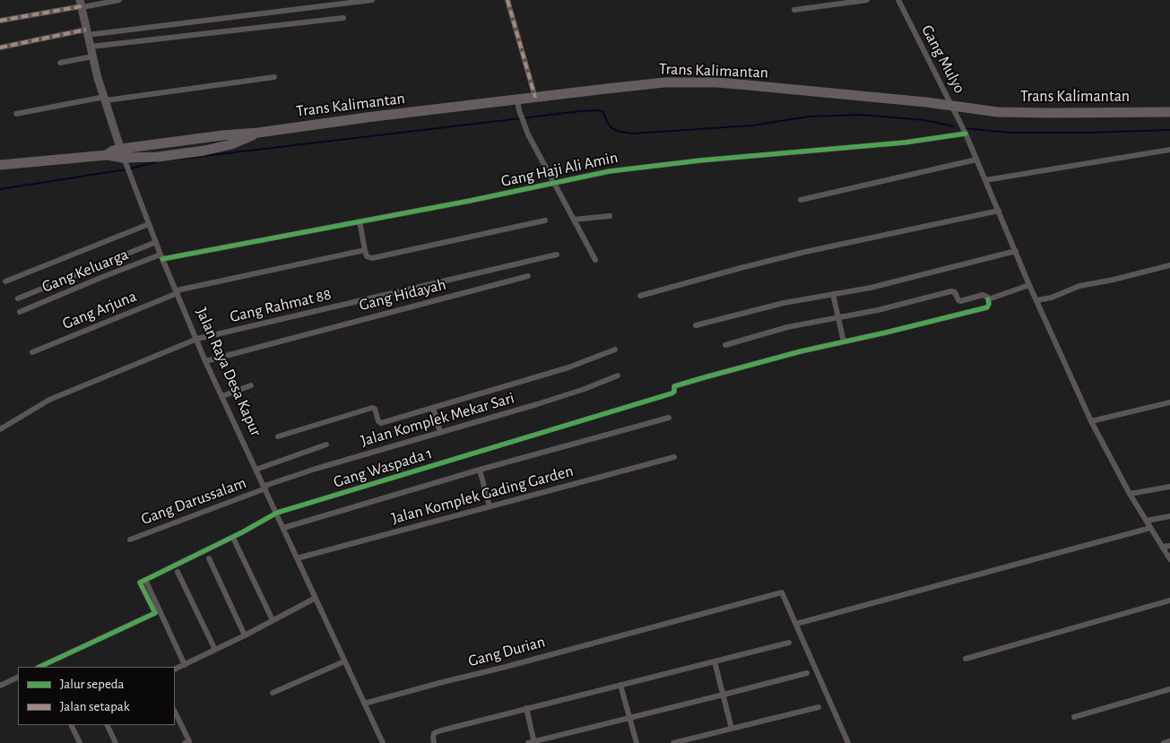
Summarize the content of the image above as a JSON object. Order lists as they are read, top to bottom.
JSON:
{
  "streets": {
    "highway": ["Trans Kalimantan"],
    "street": [
      "Gang Mulyo",
      "Gang Haji Ali Amin",
      "Gang Keluarga",
      "Gang Hidayah",
      "Gang Rahmat 88",
      "Gang Arjuna",
      "Jalan Raya Desa Kapur",
      "Jalan Komplek Mekar Sari",
      "Gang Waspada 1",
      "Jalan Komplek Gading Garden",
      "Gang Darussalam",
      "Gang Durian"
    ]
  },
  "crossings": [
    ["Gang Mulyo", "Trans Kalimantan"],
    ["Gang Mulyo", "Gang Haji Ali Amin"],
    ["Trans Kalimantan", "Jalan Raya Desa Kapur"],
    ["Gang Haji Ali Amin", "Gang Keluarga"],
    ["Gang Haji Ali Amin", "Jalan Raya Desa Kapur"],
    ["Gang Keluarga", "Jalan Raya Desa Kapur"],
    ["Gang Hidayah", "Jalan Raya Desa Kapur"],
    ["Gang Rahmat 88", "Jalan Raya Desa Kapur"],
    ["Gang Arjuna", "Jalan Raya Desa Kapur"],
    ["Jalan Raya Desa Kapur", "Jalan Komplek Mekar Sari"],
    ["Jalan Raya Desa Kapur", "Gang Waspada 1"],
    ["Jalan Raya Desa Kapur", "Jalan Komplek Gading Garden"],
    ["Jalan Raya Desa Kapur", "Gang Darussalam"],
    ["Jalan Raya Desa Kapur", "Gang Durian"],
    ["Jalan Komplek Mekar Sari", "Gang Darussalam"]
  ],
  "legend": ["Jalur sepeda", "Jalan setapak"]
}
